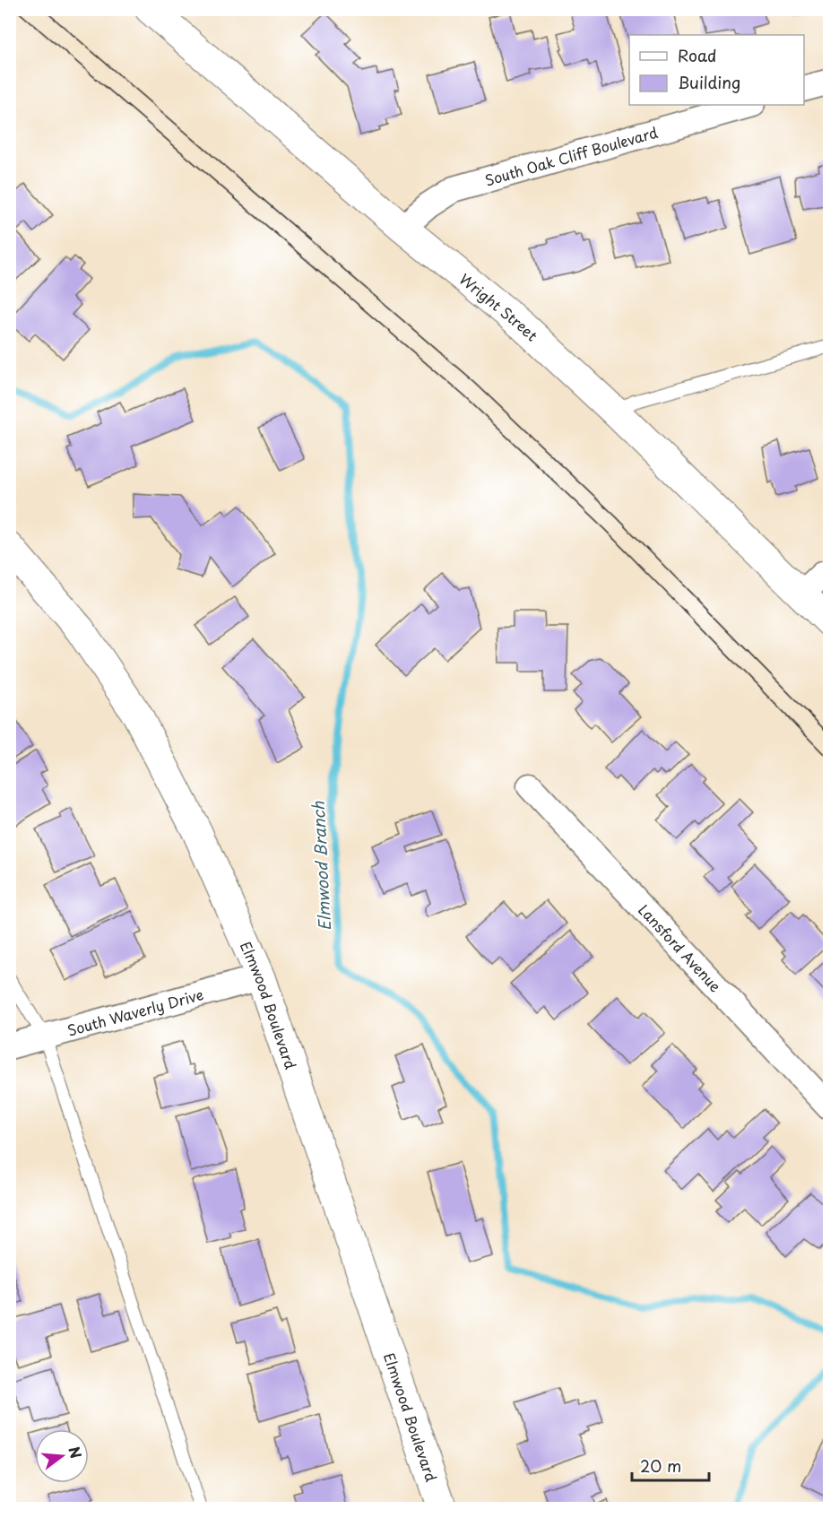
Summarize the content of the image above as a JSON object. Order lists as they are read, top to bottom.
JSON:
{
  "streets": {
    "street": [
      "South Oak Cliff Boulevard",
      "Wright Street",
      "Lansford Avenue",
      "Elmwood Boulevard",
      "South Waverly Drive"
    ]
  },
  "crossings": [
    ["South Oak Cliff Boulevard", "Wright Street"],
    ["Elmwood Boulevard", "South Waverly Drive"]
  ],
  "water": ["Elmwood Branch"],
  "legend": ["Road", "Building"],
  "scale_bar": "20 m",
  "north": "right"
}
